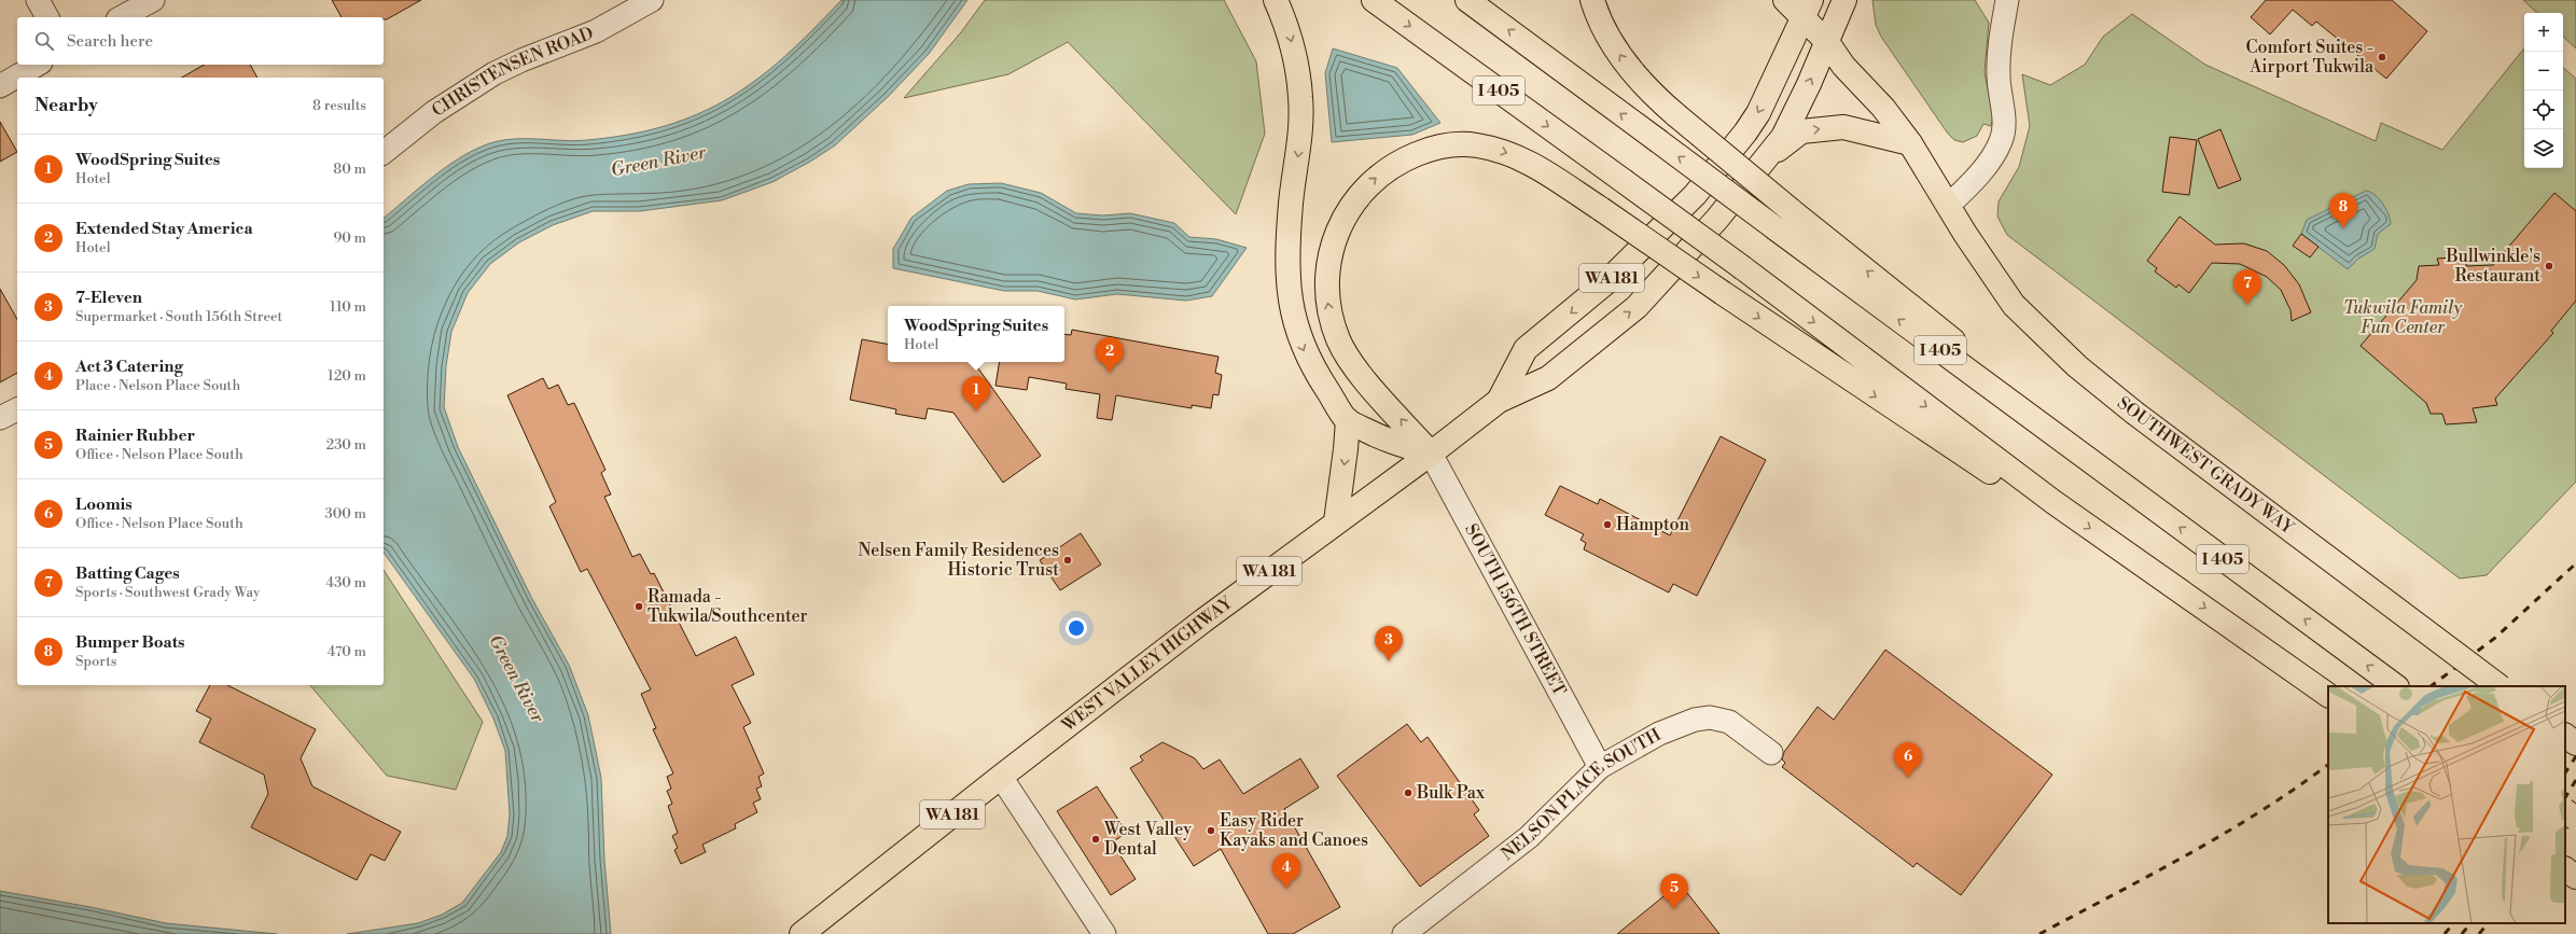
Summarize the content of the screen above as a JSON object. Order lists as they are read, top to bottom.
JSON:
{
  "streets": {
    "main road": [
      "I 405",
      "WA 181",
      "SOUTHWEST GRADY WAY",
      "WEST VALLEY HIGHWAY"
    ],
    "street": ["CHRISTENSEN ROAD", "SOUTH 156TH STREET", "NELSON PLACE SOUTH"]
  },
  "crossings": [
    ["SOUTHWEST GRADY WAY", "WEST VALLEY HIGHWAY"],
    ["SOUTH 156TH STREET", "WEST VALLEY HIGHWAY"],
    ["SOUTH 156TH STREET", "NELSON PLACE SOUTH"]
  ],
  "water": ["Green River"],
  "parks": ["Tukwila Family Fun Center"],
  "places": [
    "Comfort Suites - Airport Tukwila",
    "Bullwinkle's Restaurant",
    "Hampton",
    "Nelsen Family Residences Historic Trust",
    "Ramada - Tukwila/Southcenter",
    "Bulk Pax",
    "Easy Rider Kayaks and Canoes",
    "West Valley Dental"
  ],
  "page": {
    "map_buttons": ["+", "−"],
    "search": "Search here",
    "heading": ["Nearby", "8 results"],
    "list": [
      {
        "mark": "1",
        "name": "WoodSpring Suites",
        "note": "Hotel",
        "value": "80 m"
      },
      {
        "mark": "2",
        "name": "Extended Stay America",
        "note": "Hotel",
        "value": "90 m"
      },
      {
        "mark": "3",
        "name": "7-Eleven",
        "note": "Supermarket · South 156th Street",
        "value": "110 m"
      },
      {
        "mark": "4",
        "name": "Act 3 Catering",
        "note": "Place · Nelson Place South",
        "value": "120 m"
      },
      {
        "mark": "5",
        "name": "Rainier Rubber",
        "note": "Office · Nelson Place South",
        "value": "230 m"
      },
      {
        "mark": "6",
        "name": "Loomis",
        "note": "Office · Nelson Place South",
        "value": "300 m"
      },
      {
        "mark": "7",
        "name": "Batting Cages",
        "note": "Sports · Southwest Grady Way",
        "value": "430 m"
      },
      {
        "mark": "8",
        "name": "Bumper Boats",
        "note": "Sports",
        "value": "470 m"
      }
    ],
    "pins": [
      "8",
      "7",
      "2",
      "1",
      "3",
      "6",
      "4",
      "5"
    ],
    "popup": ["WoodSpring Suites", "Hotel"]
  }
}
